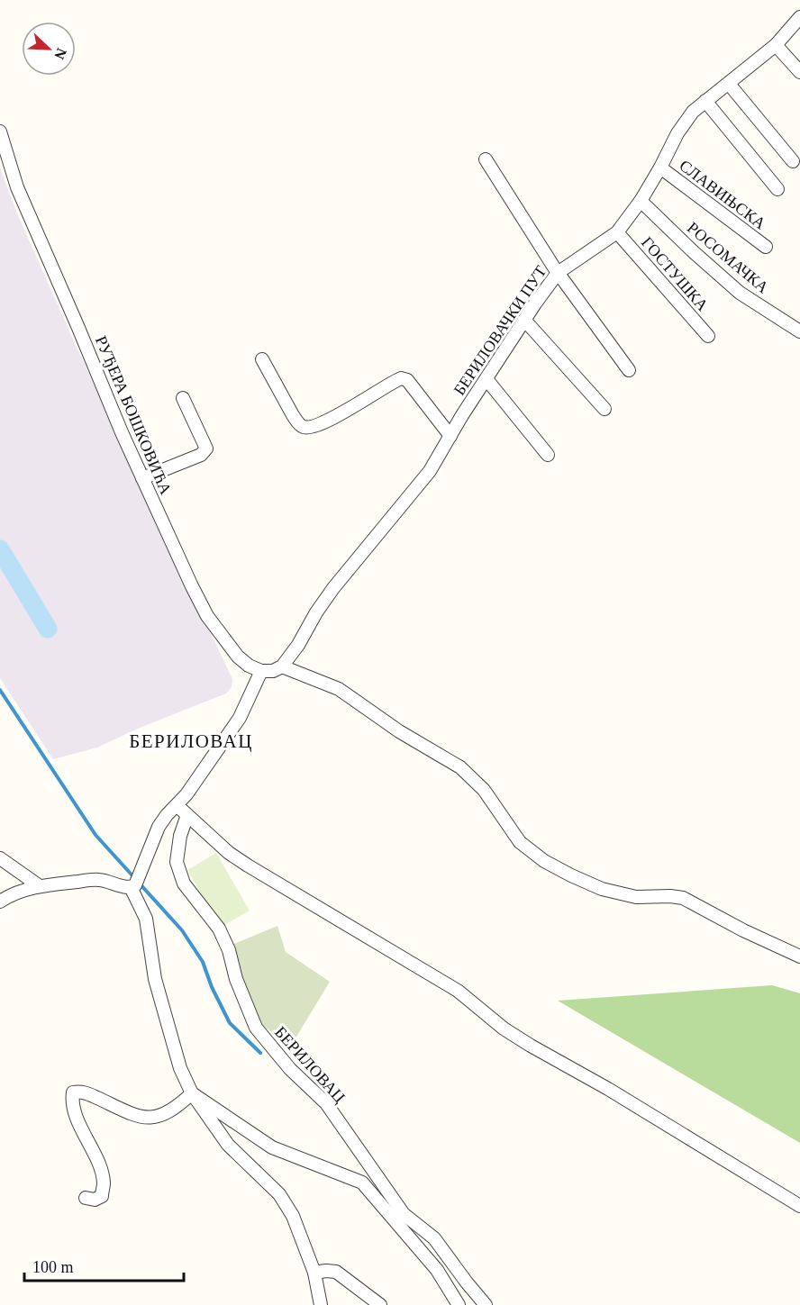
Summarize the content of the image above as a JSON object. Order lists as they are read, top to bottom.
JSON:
{
  "streets": {
    "street": [
      "СЛАВИЊСКА",
      "РОСОМАЧКА",
      "ГОСТУШКА",
      "БЕРИЛОВАЧКИ ПУТ",
      "РУЂЕРА БОШКОВИЋА",
      "БЕРИЛОВАЦ"
    ]
  },
  "crossings": [
    ["СЛАВИЊСКА", "БЕРИЛОВАЧКИ ПУТ"],
    ["РОСОМАЧКА", "БЕРИЛОВАЧКИ ПУТ"],
    ["ГОСТУШКА", "БЕРИЛОВАЧКИ ПУТ"]
  ],
  "districts": ["БЕРИЛОВАЦ"],
  "scale_bar": "100 m",
  "north": "bottom right"
}
